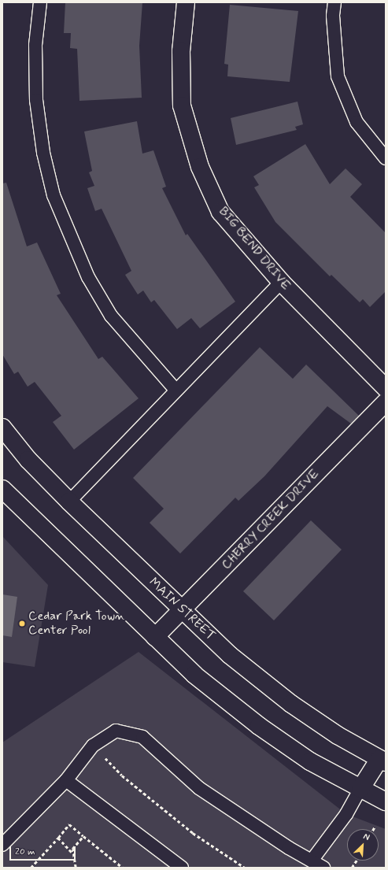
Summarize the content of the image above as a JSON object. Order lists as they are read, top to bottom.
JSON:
{
  "streets": {
    "street": ["BIG BEND DRIVE", "CHERRY CREEK DRIVE", "MAIN STREET"]
  },
  "crossings": [
    ["CHERRY CREEK DRIVE", "MAIN STREET"]
  ],
  "places": ["Cedar Park Town Center Pool"],
  "scale_bar": "20 m",
  "north": "top right"
}
